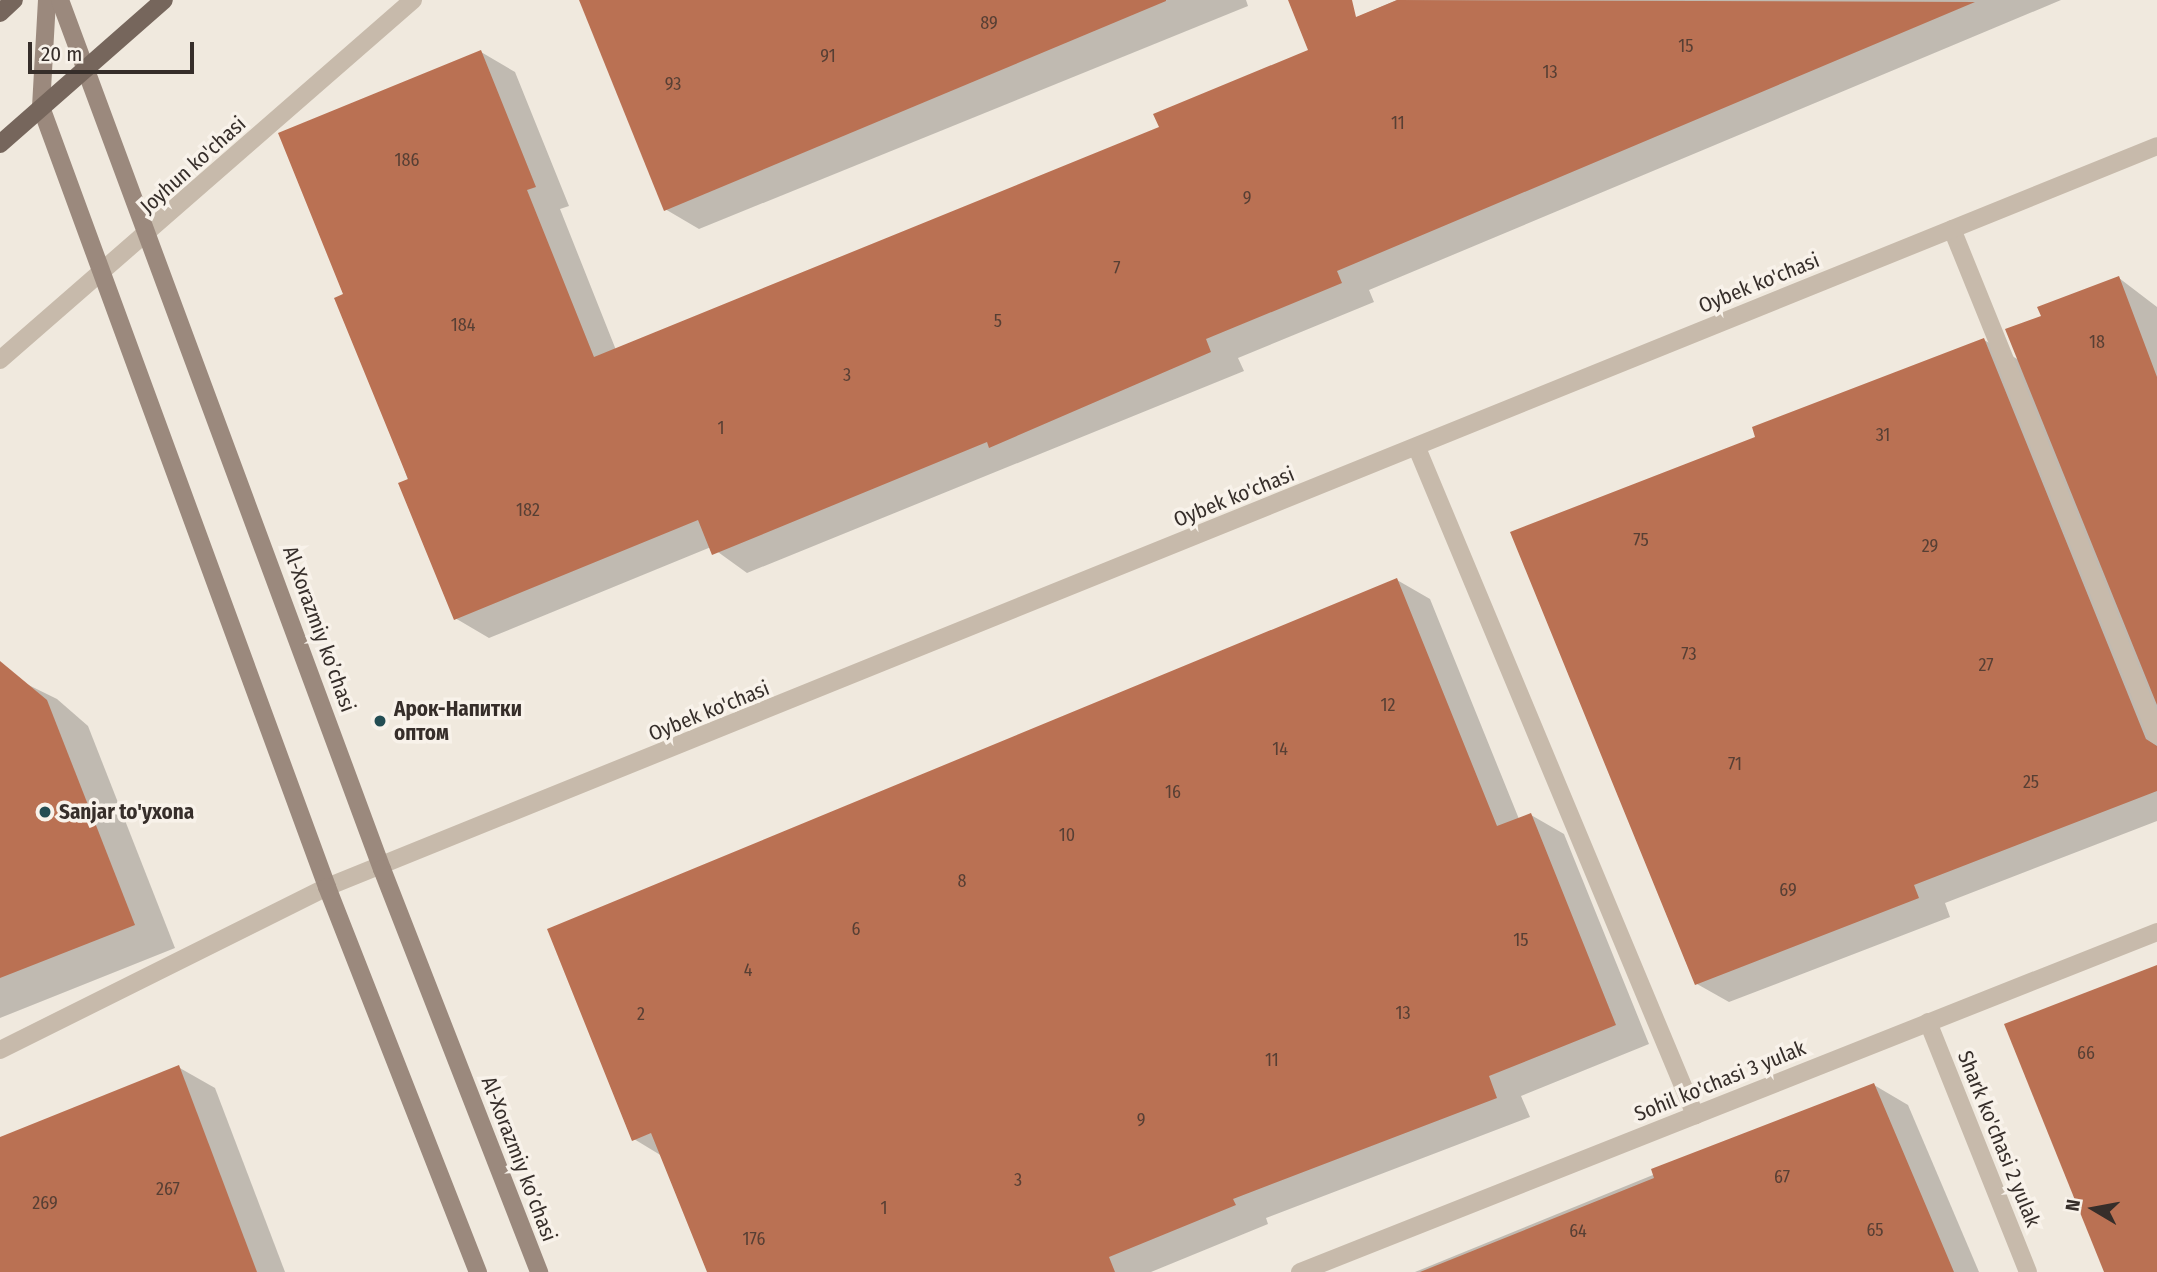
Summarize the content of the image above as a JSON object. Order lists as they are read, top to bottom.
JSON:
{
  "streets": {
    "main road": ["Al-Xorazmiy ko’chasi"],
    "street": [
      "Joyhun ko'chasi",
      "Oybek ko'chasi",
      "Sohil ko'chasi 3 yulak",
      "Shark ko'chasi 2 yulak"
    ]
  },
  "crossings": [
    ["Joyhun ko'chasi", "Al-Xorazmiy ko’chasi"],
    ["Oybek ko'chasi", "Al-Xorazmiy ko’chasi"],
    ["Sohil ko'chasi 3 yulak", "Shark ko'chasi 2 yulak"]
  ],
  "places": ["Арок-Напитки оптом", "Sanjar to'yxona"],
  "house_numbers": [
    "89",
    "15",
    "91",
    "13",
    "93",
    "11",
    "186",
    "9",
    "7",
    "5",
    "184",
    "18",
    "3",
    "1",
    "31",
    "182",
    "75",
    "29",
    "73",
    "27",
    "12",
    "14",
    "71",
    "25",
    "16",
    "10",
    "8",
    "69",
    "6",
    "15",
    "4",
    "13",
    "2",
    "66",
    "11",
    "9",
    "67",
    "3",
    "267",
    "269",
    "1",
    "65",
    "64",
    "176"
  ],
  "scale_bar": "20 m",
  "north": "left"
}
